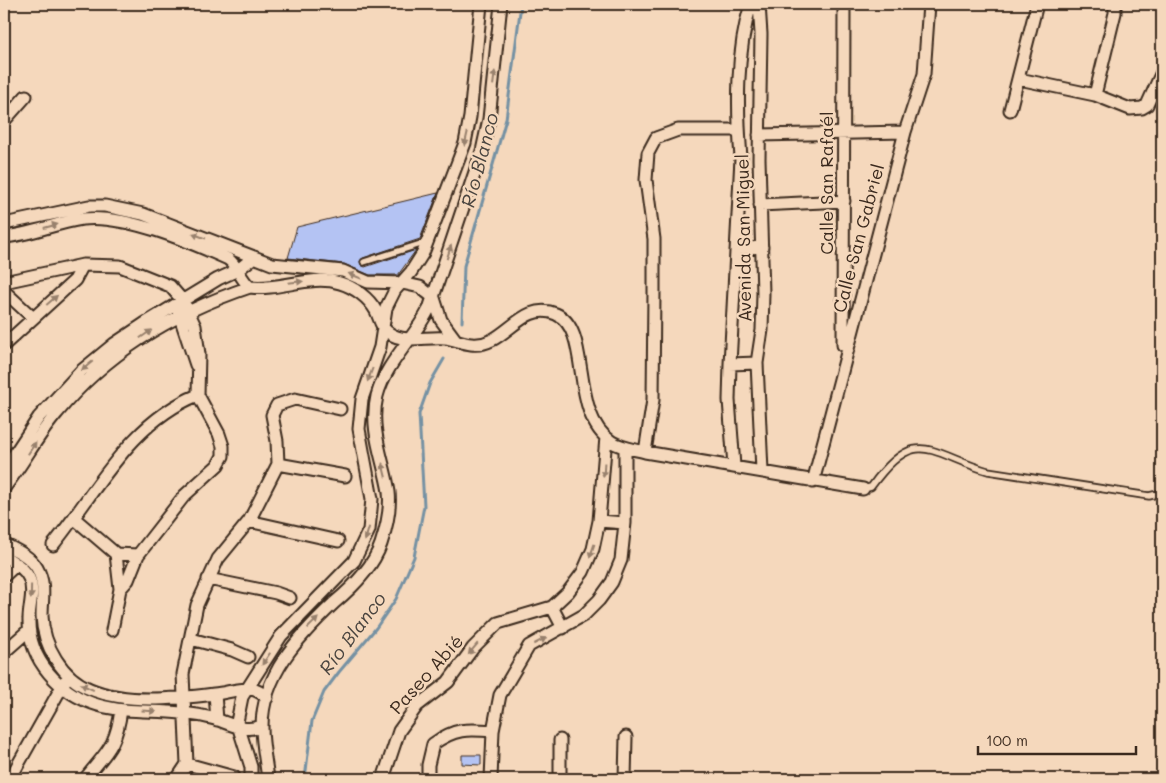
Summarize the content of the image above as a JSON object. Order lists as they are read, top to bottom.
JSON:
{
  "streets": {
    "street": [
      "Calle San Rafaél",
      "Avenida San Miguel",
      "Calle San Gabriel",
      "Paseo Abié"
    ]
  },
  "crossings": [
    ["Calle San Rafaél", "Calle San Gabriel"]
  ],
  "water": ["Río Blanco"],
  "scale_bar": "100 m"
}
